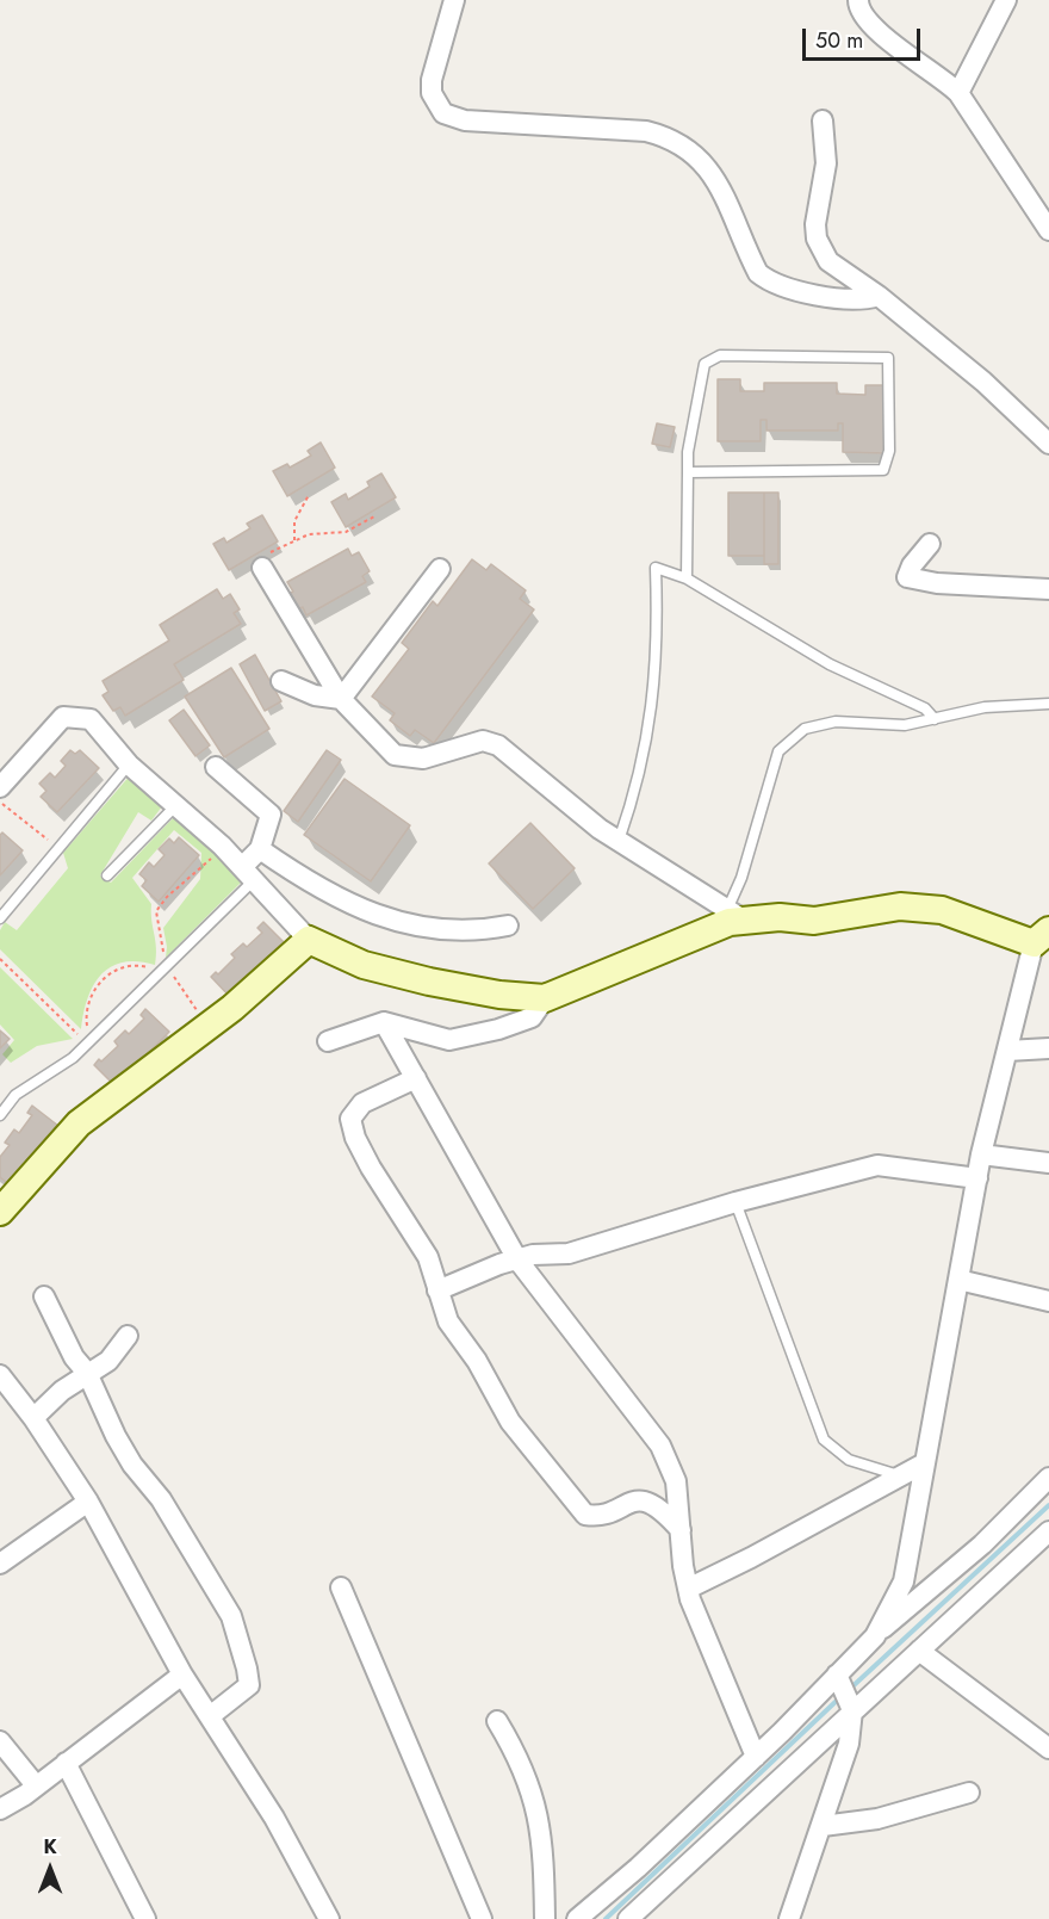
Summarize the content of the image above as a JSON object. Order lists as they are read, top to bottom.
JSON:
{
  "scale_bar": "50 m",
  "north": "top"
}
